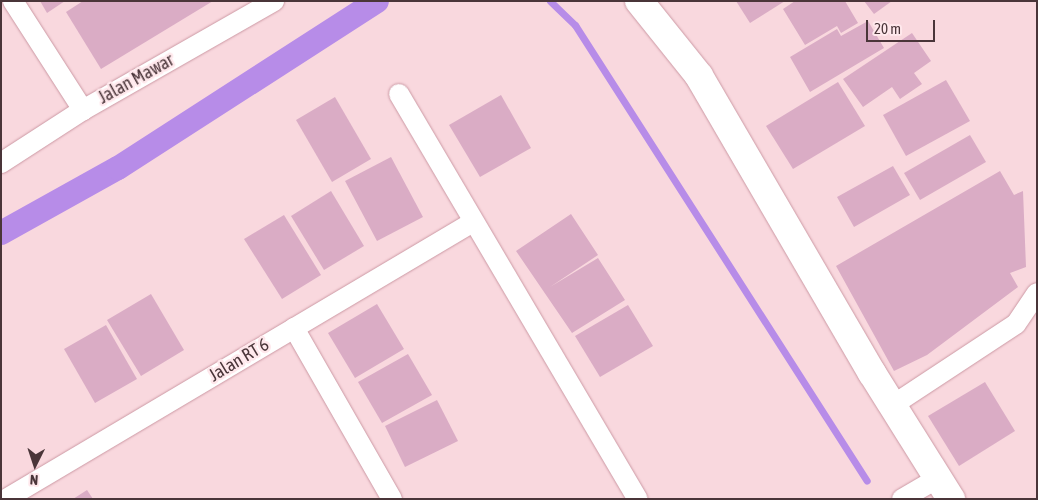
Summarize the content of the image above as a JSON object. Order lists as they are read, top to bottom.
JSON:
{
  "streets": {
    "street": ["Jalan Mawar", "Jalan RT 6"]
  },
  "scale_bar": "20 m",
  "north": "bottom"
}
